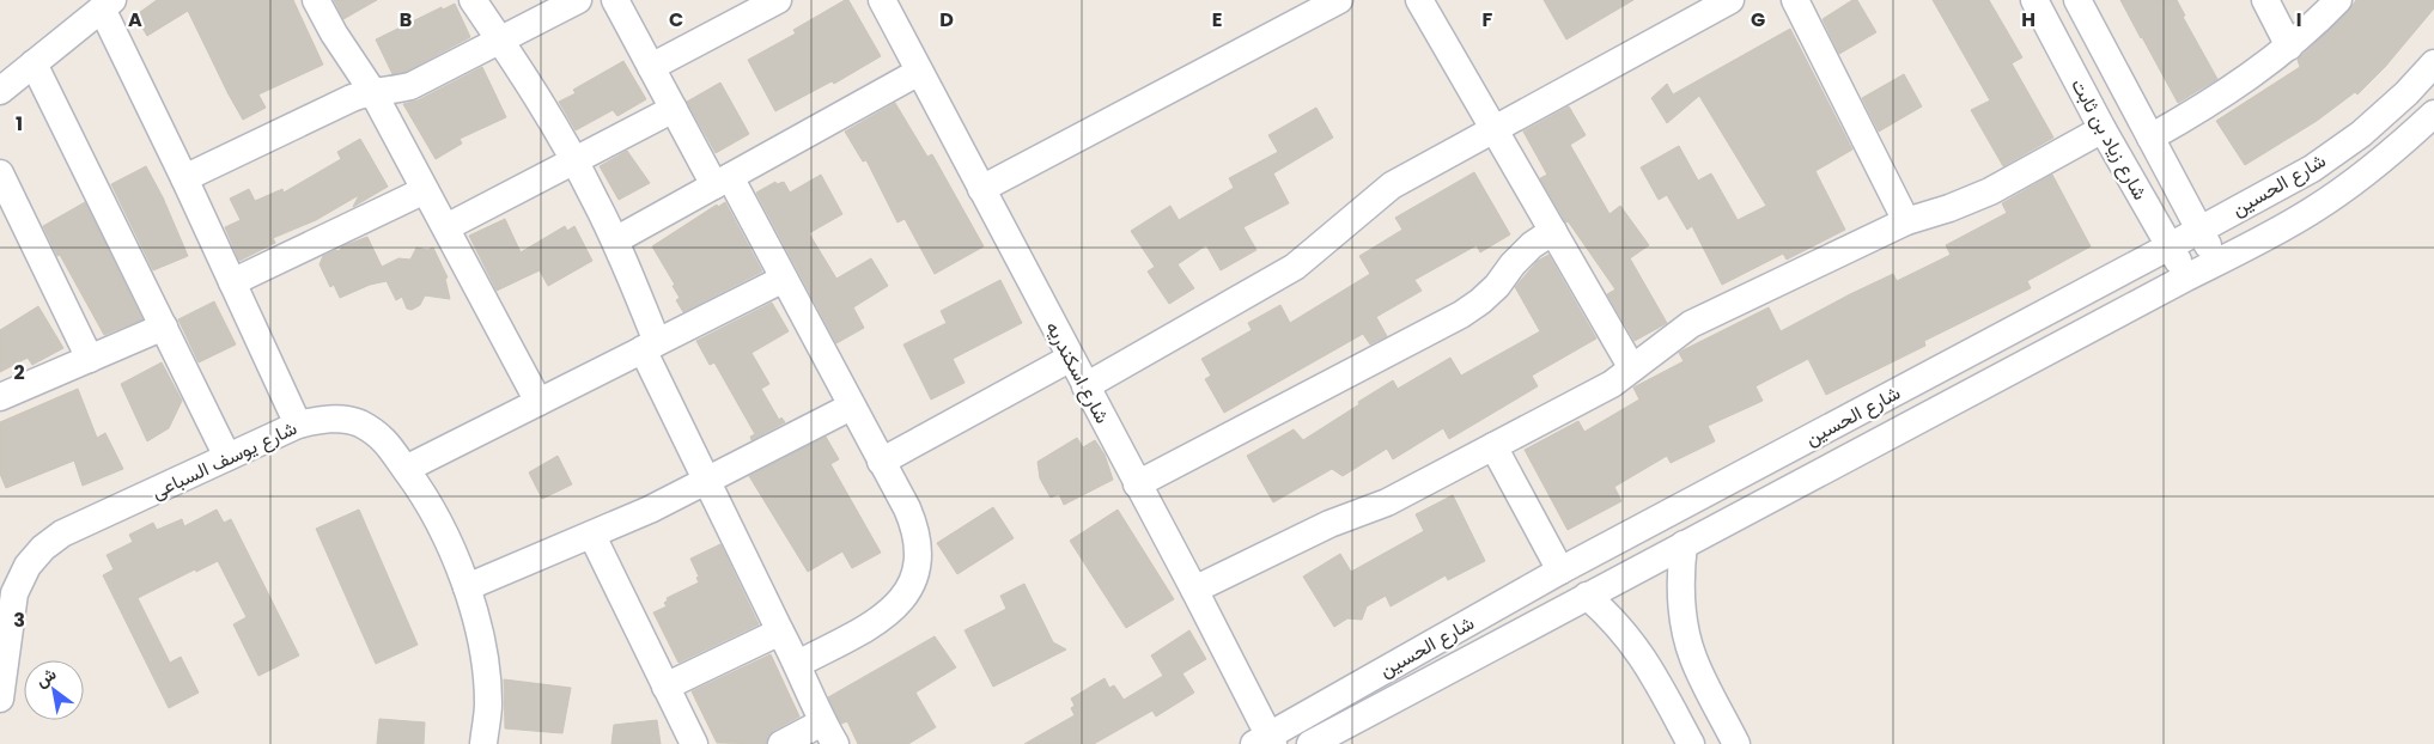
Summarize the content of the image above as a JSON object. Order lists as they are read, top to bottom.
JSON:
{
  "streets": {
    "street": [
      "شارع زياد بن ثابت",
      "شارع الحسين",
      "شارع اسكندريه",
      "شارع يوسف السباعى"
    ]
  },
  "crossings": [
    ["شارع زياد بن ثابت", "شارع الحسين"],
    ["شارع الحسين", "شارع اسكندريه"]
  ],
  "north": "top left",
  "grid": {
    "columns": [
      "A",
      "B",
      "C",
      "D",
      "E",
      "F",
      "G",
      "H",
      "I"
    ],
    "rows": ["1", "2", "3"]
  }
}
